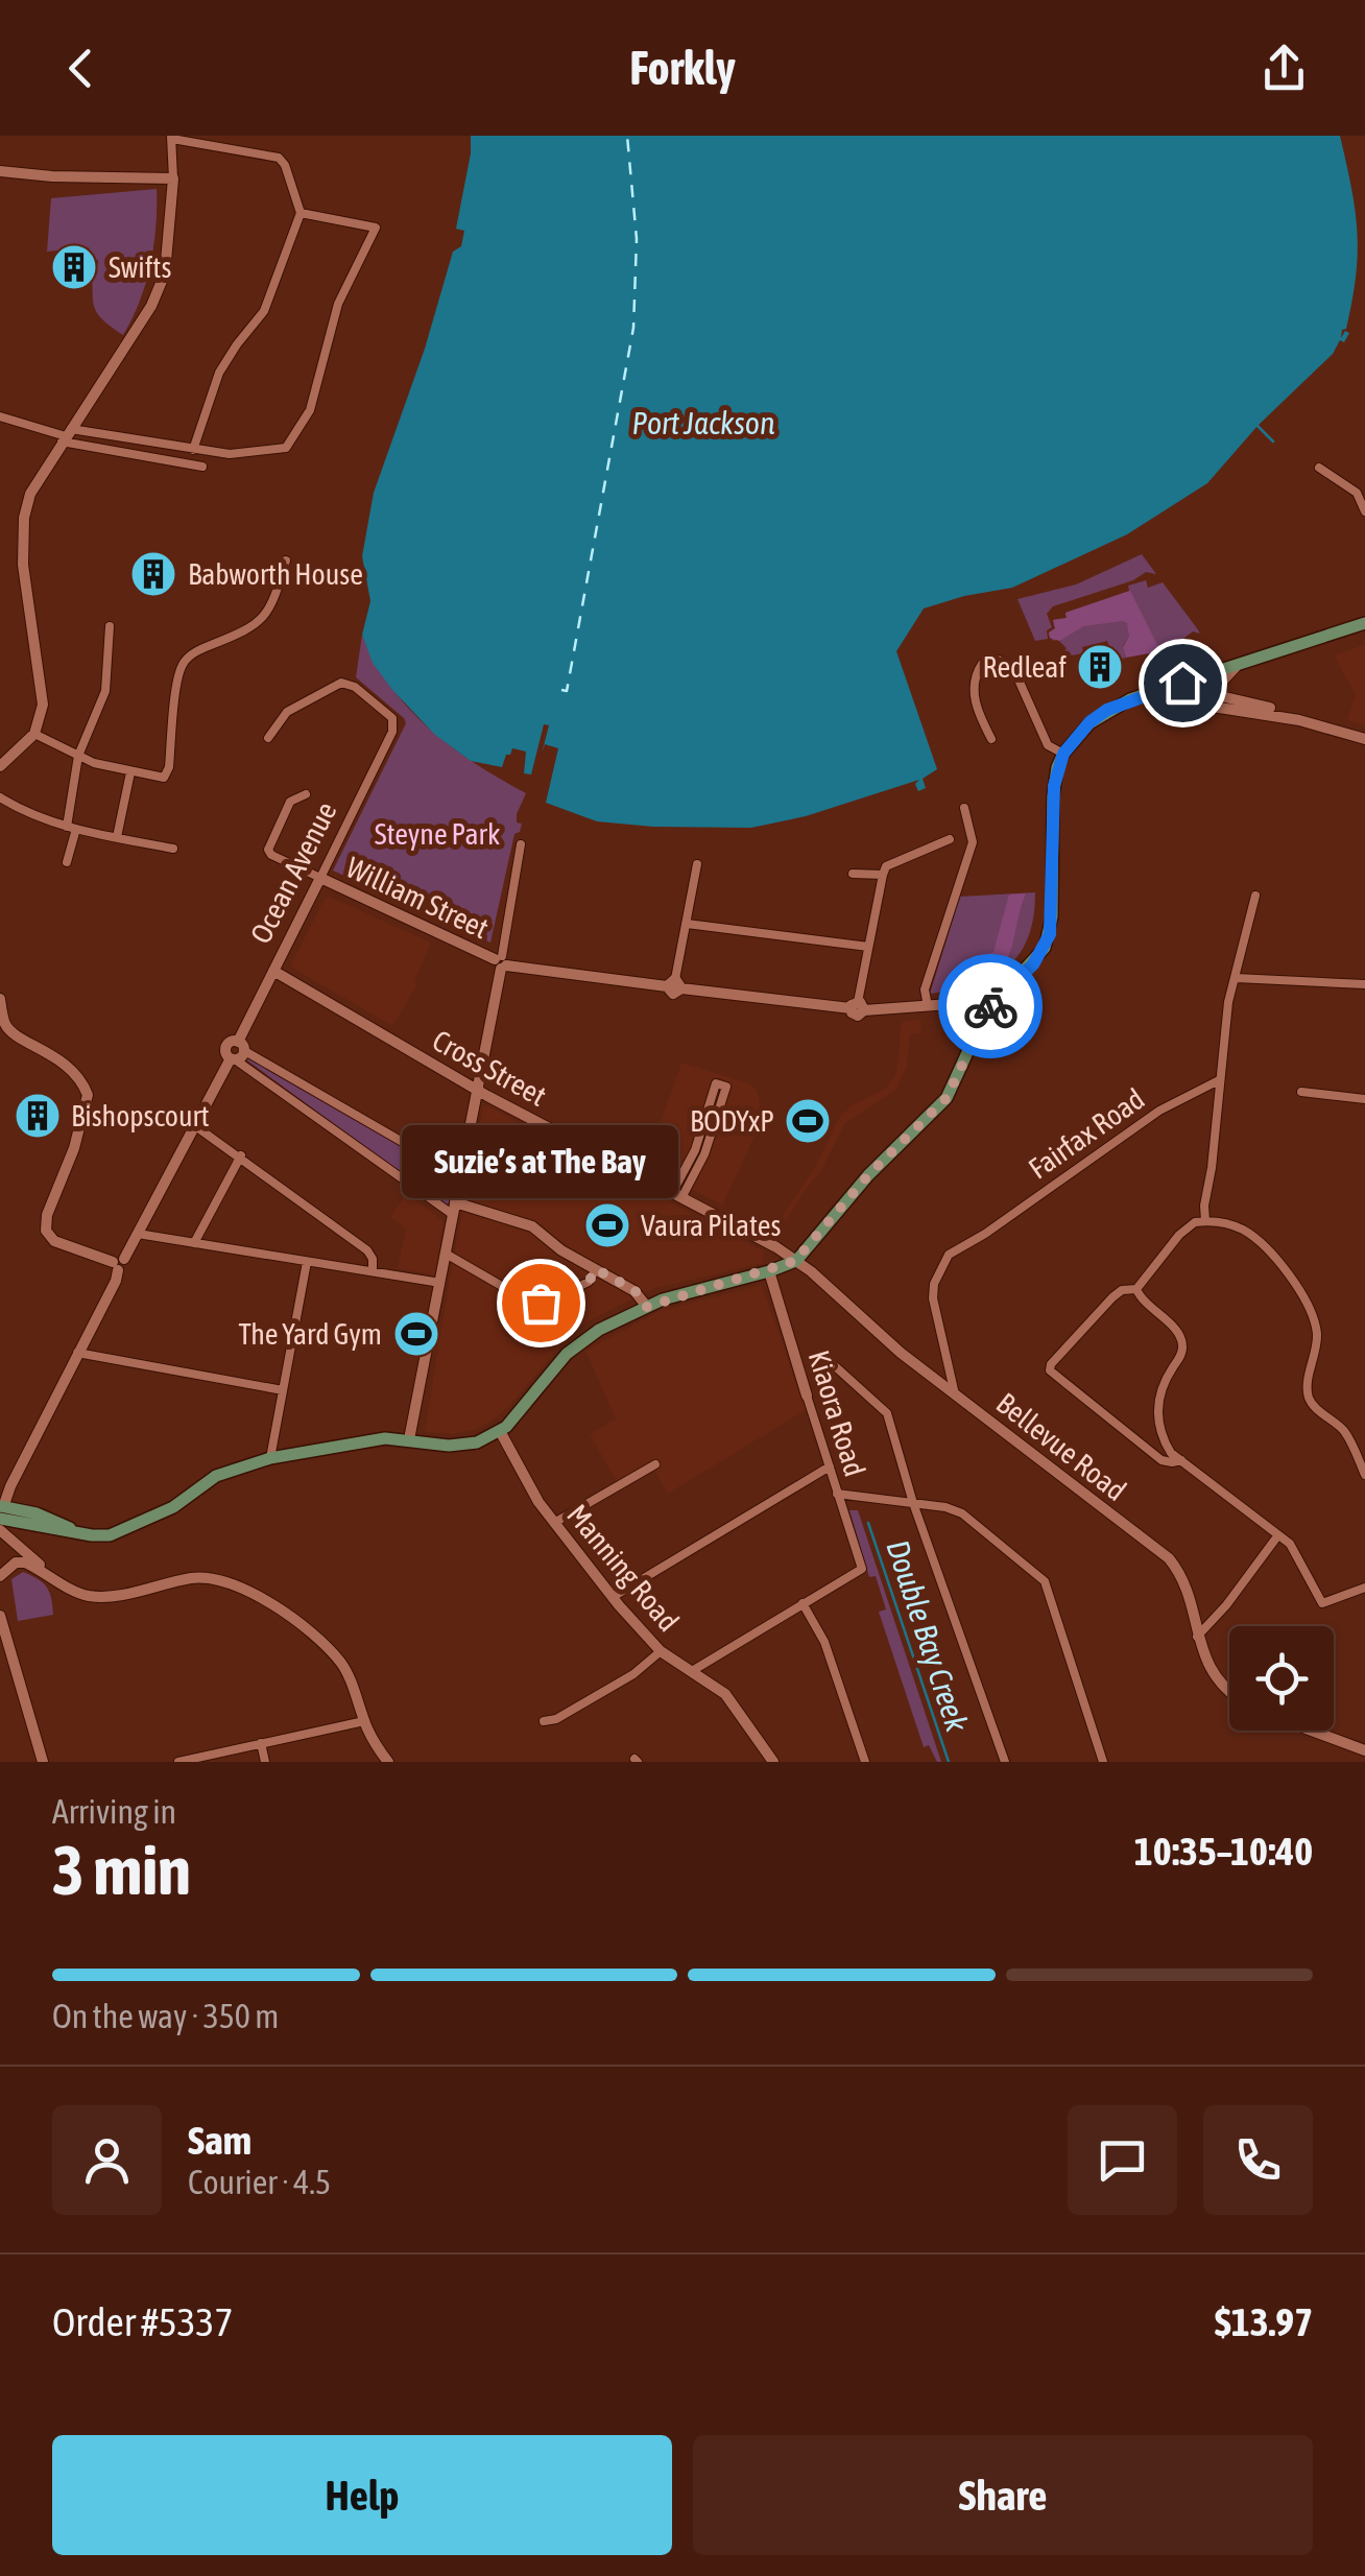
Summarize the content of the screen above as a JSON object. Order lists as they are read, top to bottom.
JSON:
{
  "streets": {
    "street": [
      "Ocean Avenue",
      "William Street",
      "Cross Street",
      "Fairfax Road",
      "Kiaora Road",
      "Bellevue Road",
      "Manning Road"
    ]
  },
  "crossings": [
    ["Ocean Avenue", "William Street"],
    ["Ocean Avenue", "Cross Street"],
    ["Cross Street", "Bellevue Road"],
    ["Fairfax Road", "Bellevue Road"]
  ],
  "water": ["Port Jackson", "Double Bay Creek"],
  "parks": ["Steyne Park"],
  "places": {
    "building": [
      "Swifts",
      "Babworth House",
      "Redleaf",
      "Bishopscourt"
    ],
    "sports": ["BODYxP", "Vaura Pilates", "The Yard Gym"],
    "other": ["Suzie’s at The Bay"]
  },
  "page": {
    "header": "Forkly",
    "bubble": "Suzie’s at The Bay",
    "heading": ["3 min", "Arriving in", "10:35–10:40"],
    "panel": [
      "Sam",
      "Courier · 4.5",
      "Order #5337",
      "$13.97"
    ],
    "bar": "On the way · 350 m",
    "buttons": ["Help", "Share"]
  }
}
